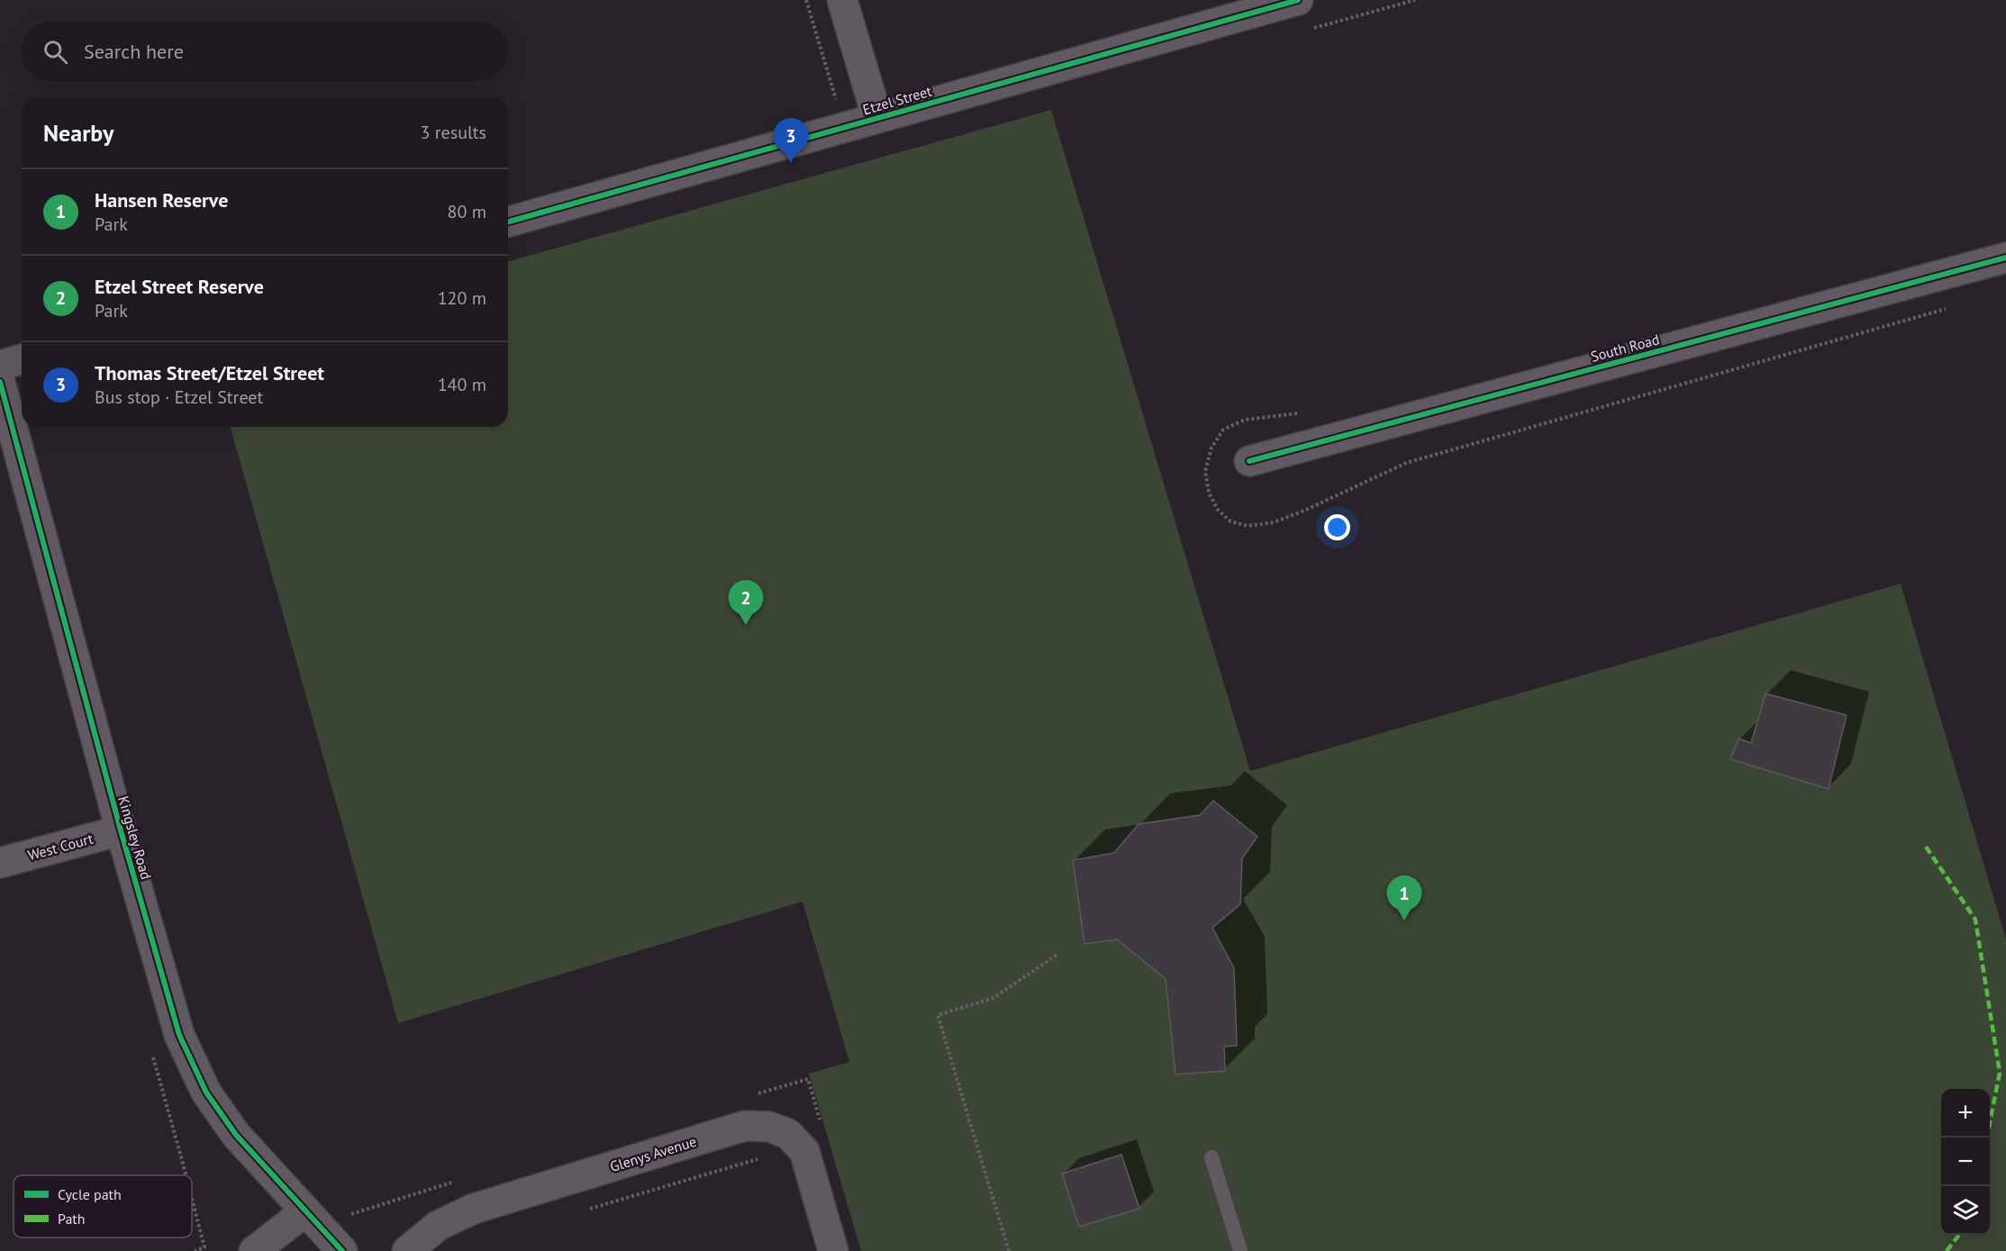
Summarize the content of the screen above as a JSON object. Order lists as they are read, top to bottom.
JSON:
{
  "streets": {
    "street": [
      "Etzel Street",
      "South Road",
      "Kingsley Road",
      "West Court",
      "Glenys Avenue"
    ]
  },
  "crossings": [
    ["Kingsley Road", "West Court"]
  ],
  "legend": ["Cycle path", "Path"],
  "page": {
    "search": "Search here",
    "heading": ["Nearby", "3 results"],
    "pins": ["3", "2", "1"],
    "list": [
      {
        "mark": "1",
        "name": "Hansen Reserve",
        "note": "Park",
        "value": "80 m"
      },
      {
        "mark": "2",
        "name": "Etzel Street Reserve",
        "note": "Park",
        "value": "120 m"
      },
      {
        "mark": "3",
        "name": "Thomas Street/Etzel Street",
        "note": "Bus stop · Etzel Street",
        "value": "140 m"
      }
    ],
    "map_buttons": ["+", "−"]
  }
}
